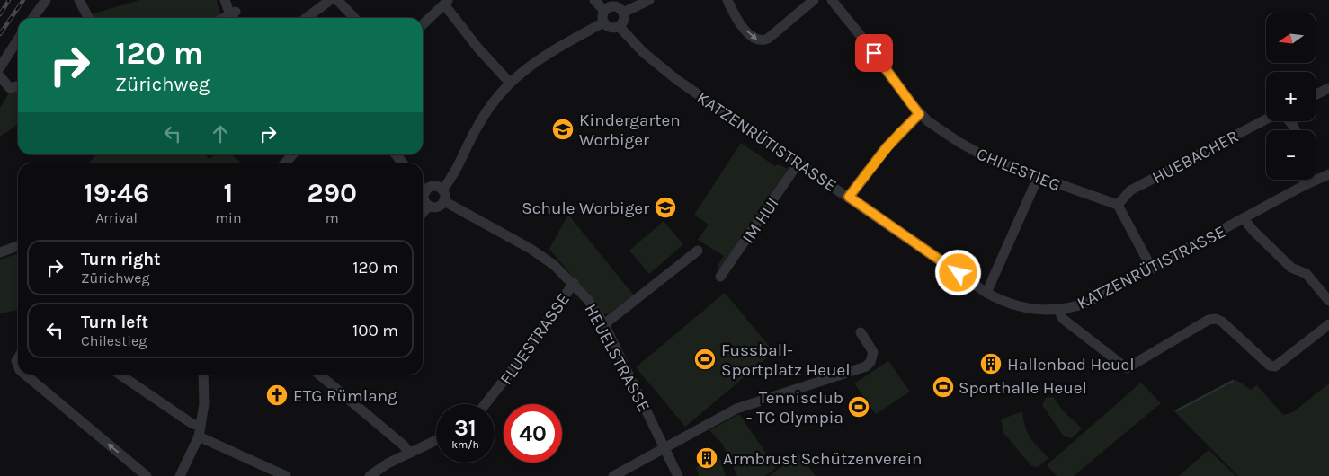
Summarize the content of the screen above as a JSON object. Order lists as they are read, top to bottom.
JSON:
{
  "streets": {
    "street": [
      "KATZENRÜTISTRASSE",
      "HUEBACHER",
      "CHILESTIEG",
      "IM HUI",
      "FLUESTRASSE",
      "HEUELSTRASSE"
    ]
  },
  "crossings": [
    ["KATZENRÜTISTRASSE", "IM HUI"],
    ["HUEBACHER", "CHILESTIEG"],
    ["FLUESTRASSE", "HEUELSTRASSE"]
  ],
  "places": {
    "school or university": ["Kindergarten Worbiger", "Schule Worbiger"],
    "sports": ["Fussball- Sportplatz Heuel", "Sporthalle Heuel", "Tennisclub - TC Olympia"],
    "building": ["Hallenbad Heuel", "Armbrust Schützenverein"],
    "church": ["ETG Rümlang"]
  },
  "north": "left",
  "page": {
    "map_buttons": ["+", "−"],
    "turn": ["120 m", "Zürichweg"],
    "eta": [
      "19:46",
      "Arrival",
      "1",
      "min",
      "290",
      "m"
    ],
    "list": [
      {
        "name": "Turn right",
        "note": "Zürichweg",
        "value": "120 m"
      },
      {
        "name": "Turn left",
        "note": "Chilestieg",
        "value": "100 m"
      }
    ],
    "speed": "31 km/h",
    "limit": "40"
  }
}
